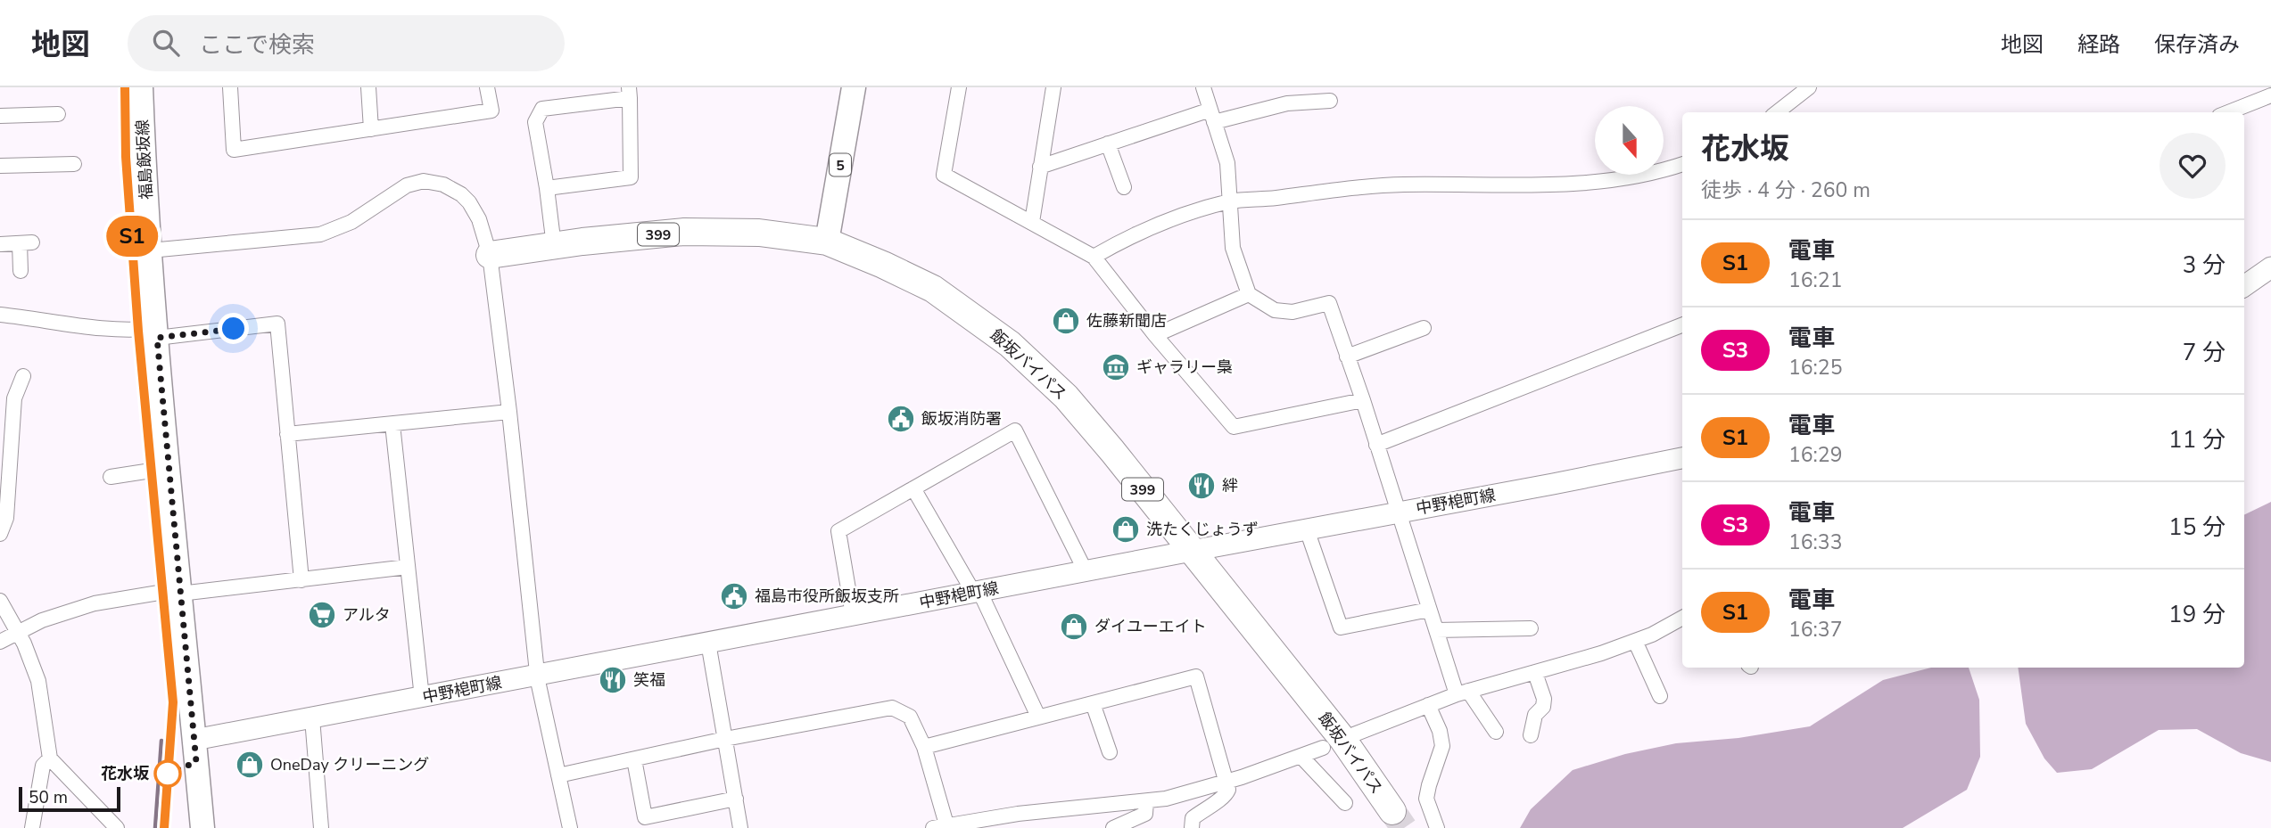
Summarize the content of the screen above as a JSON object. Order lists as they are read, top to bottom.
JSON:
{
  "streets": {
    "highway": ["399", "飯坂バイパス"],
    "main road": ["福島飯坂線", "5", "中野梍町線"]
  },
  "crossings": [
    ["福島飯坂線", "中野梍町線"],
    ["5", "飯坂バイパス"],
    ["飯坂バイパス", "中野梍町線"]
  ],
  "places": {
    "shop": [
      "佐藤新聞店",
      "洗たくじょうず",
      "ダイユーエイト",
      "OneDay クリーニング"
    ],
    "museum": ["ギャラリー梟"],
    "public building": ["飯坂消防署", "福島市役所飯坂支所"],
    "restaurant": ["絆", "笑福"],
    "supermarket": ["アルタ"],
    "other": ["花水坂"]
  },
  "scale_bar": "50 m",
  "north": "bottom",
  "page": {
    "header": "地図",
    "search": "ここで検索",
    "nav": ["地図", "経路", "保存済み"],
    "on_map": "S1",
    "heading": ["花水坂", "徒歩 · 4 分 · 260 m"],
    "list": [
      {
        "mark": "S1",
        "name": "電車",
        "note": "16:21",
        "value": "3 分"
      },
      {
        "mark": "S3",
        "name": "電車",
        "note": "16:25",
        "value": "7 分"
      },
      {
        "mark": "S1",
        "name": "電車",
        "note": "16:29",
        "value": "11 分"
      },
      {
        "mark": "S3",
        "name": "電車",
        "note": "16:33",
        "value": "15 分"
      },
      {
        "mark": "S1",
        "name": "電車",
        "note": "16:37",
        "value": "19 分"
      }
    ],
    "scale": "50 m"
  }
}
